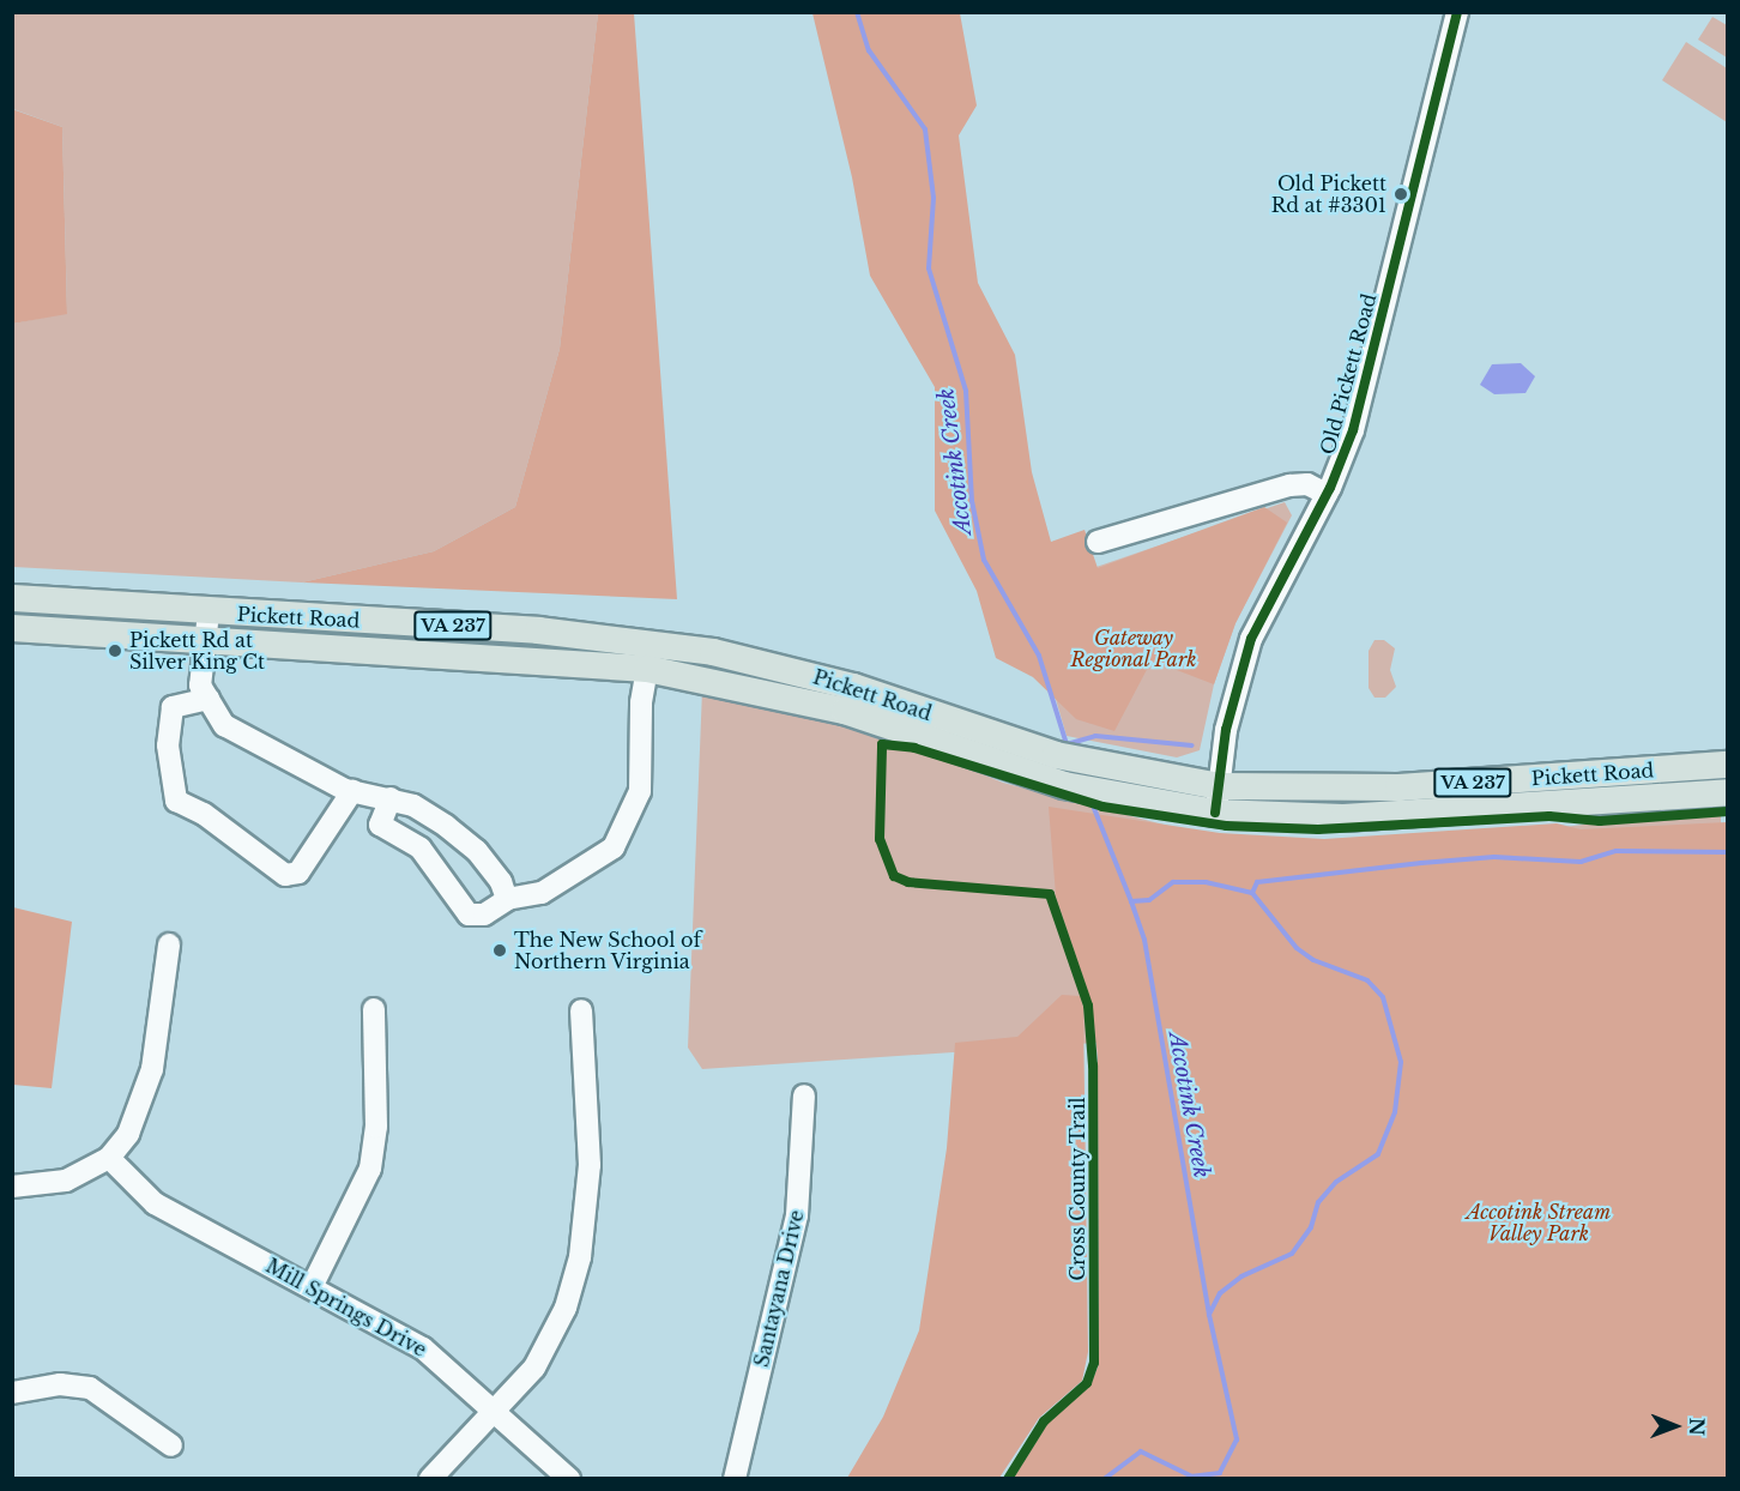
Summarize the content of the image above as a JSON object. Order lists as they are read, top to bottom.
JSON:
{
  "streets": {
    "main road": ["Pickett Road", "VA 237"],
    "street": ["Old Pickett Road", "Santayana Drive", "Mill Springs Drive"],
    "cycle path": ["Cross County Trail"]
  },
  "crossings": [
    ["Old Pickett Road", "Pickett Road"]
  ],
  "water": ["Accotink Creek"],
  "parks": ["Gateway Regional Park", "Accotink Stream Valley Park"],
  "places": ["Old Pickett Rd at #3301", "Pickett Rd at Silver King Ct", "The New School of Northern Virginia"],
  "north": "right"
}
